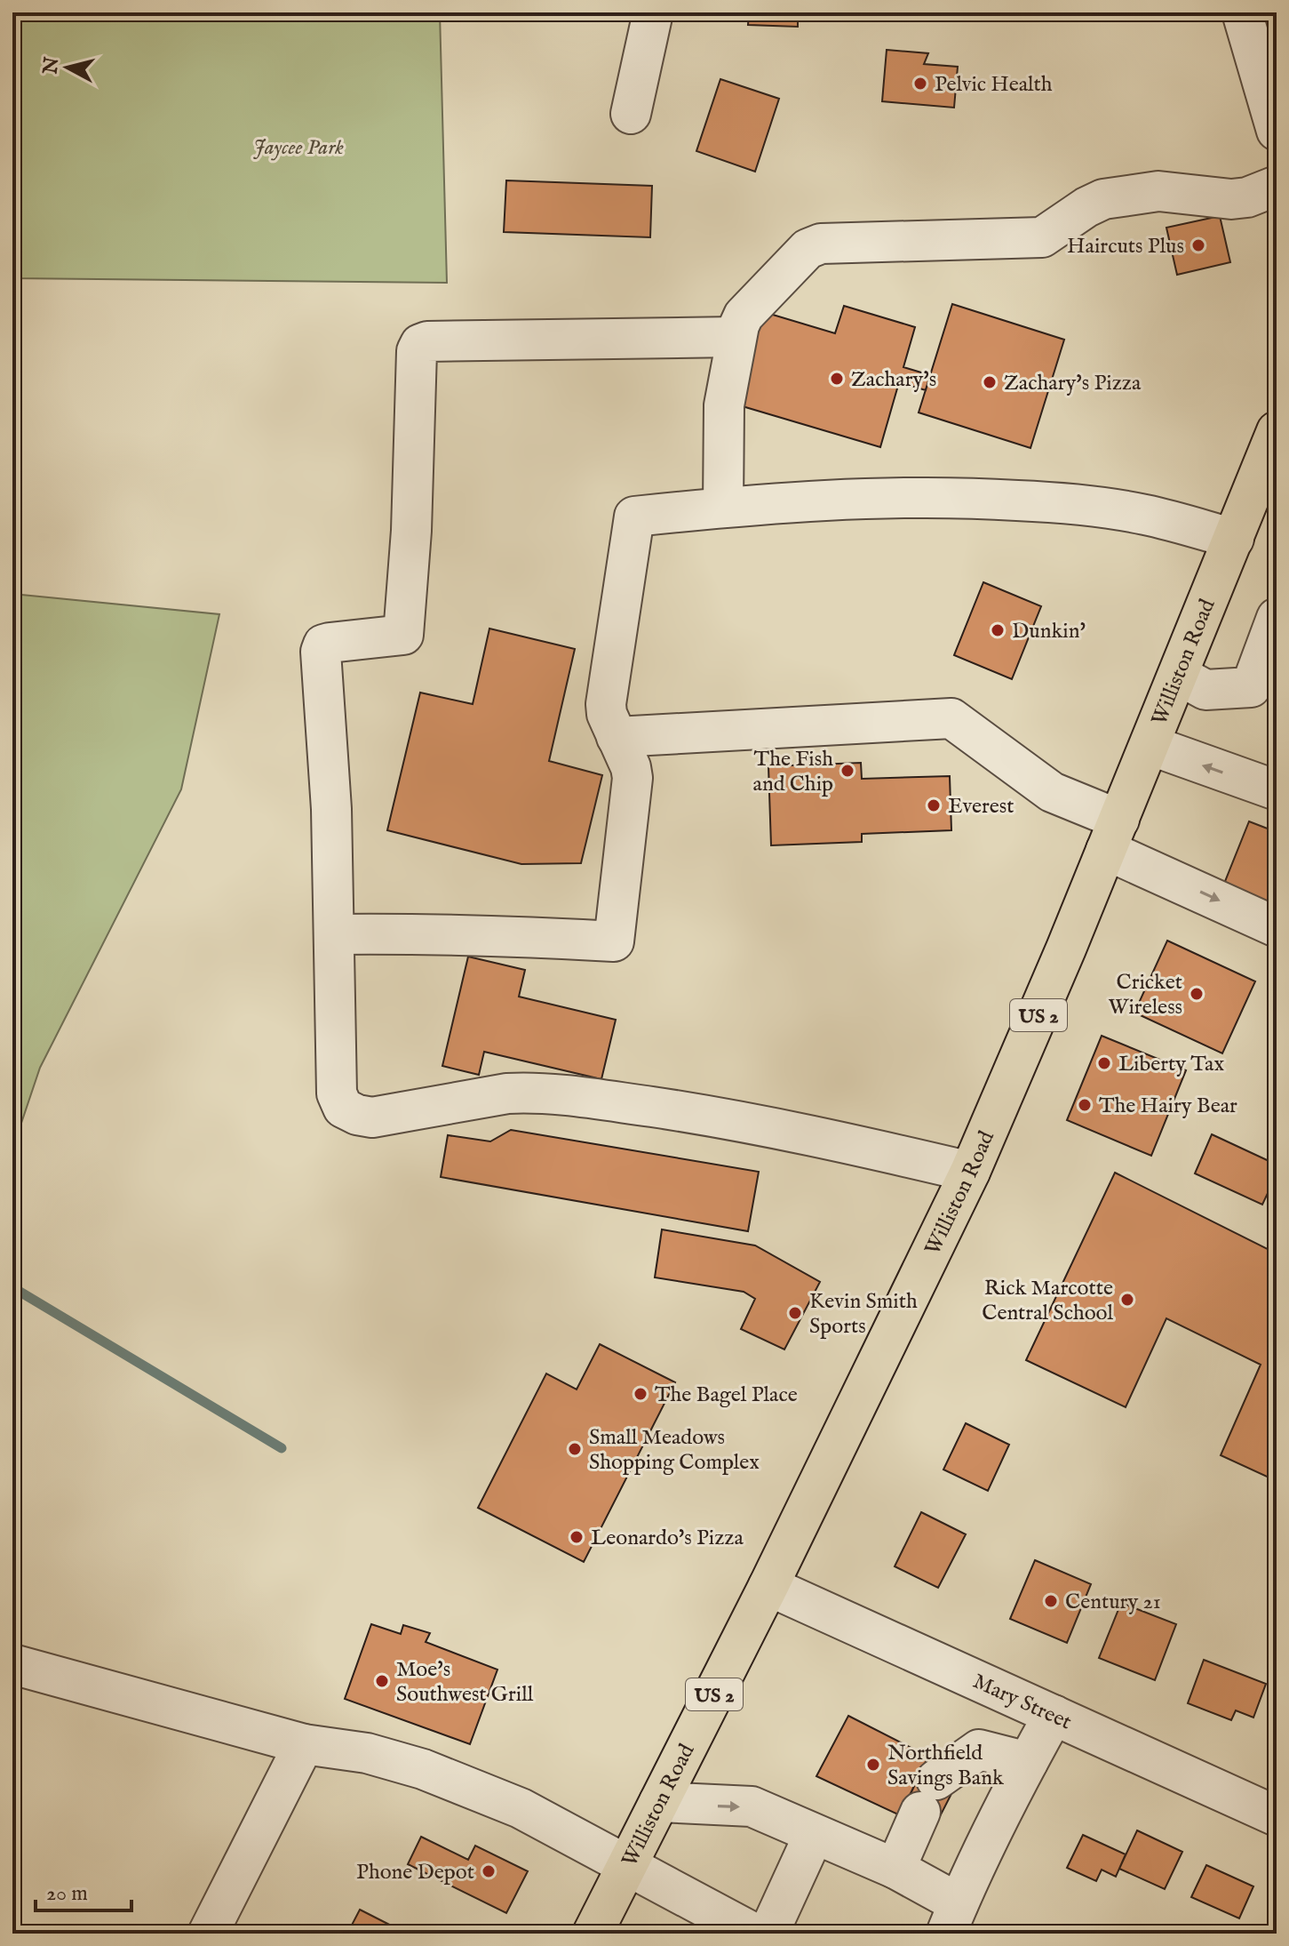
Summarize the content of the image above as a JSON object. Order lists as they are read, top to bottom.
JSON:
{
  "streets": {
    "main road": ["Williston Road", "US 2"],
    "street": ["Mary Street"]
  },
  "crossings": [
    ["Williston Road", "Mary Street"]
  ],
  "parks": ["Jaycee Park"],
  "places": [
    "Pelvic Health",
    "Haircuts Plus",
    "Zachary's",
    "Zachary's Pizza",
    "Dunkin'",
    "The Fish and Chip",
    "Everest",
    "Cricket Wireless",
    "Liberty Tax",
    "The Hairy Bear",
    "Rick Marcotte Central School",
    "Kevin Smith Sports",
    "The Bagel Place",
    "Small Meadows Shopping Complex",
    "Leonardo's Pizza",
    "Century 21",
    "Moe's Southwest Grill",
    "Northfield Savings Bank",
    "Phone Depot"
  ],
  "scale_bar": "20 m",
  "north": "left"
}
